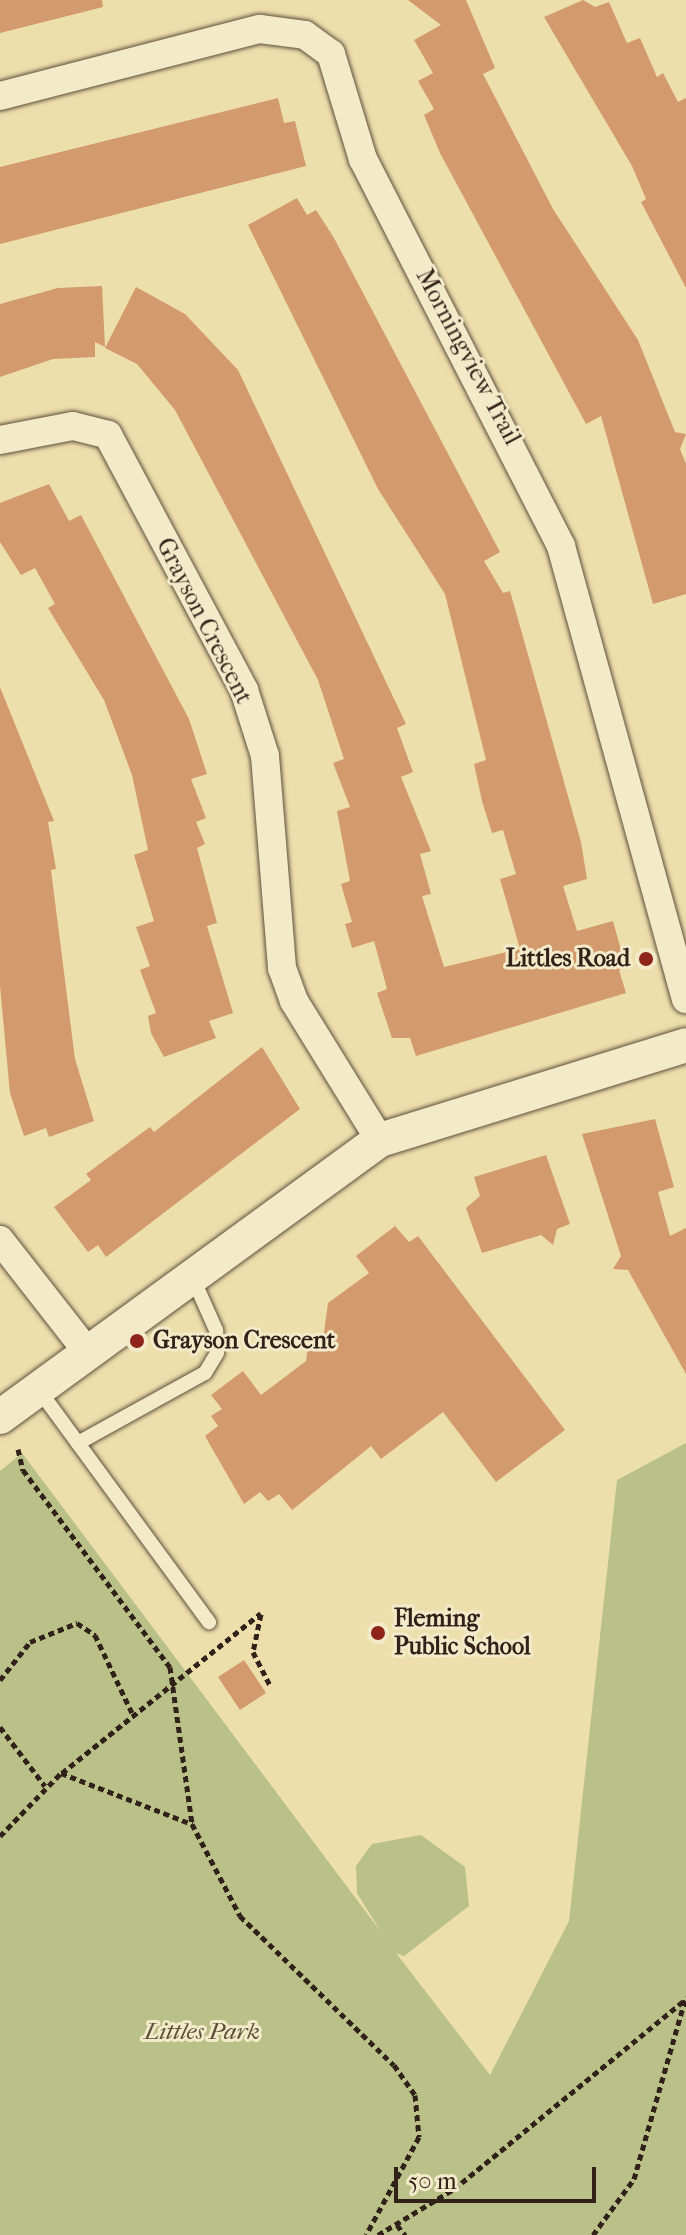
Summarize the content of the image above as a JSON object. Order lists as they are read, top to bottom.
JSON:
{
  "streets": {
    "street": ["Morningview Trail", "Grayson Crescent"]
  },
  "parks": ["Littles Park"],
  "places": ["Littles Road", "Grayson Crescent", "Fleming Public School"],
  "scale_bar": "50 m"
}
